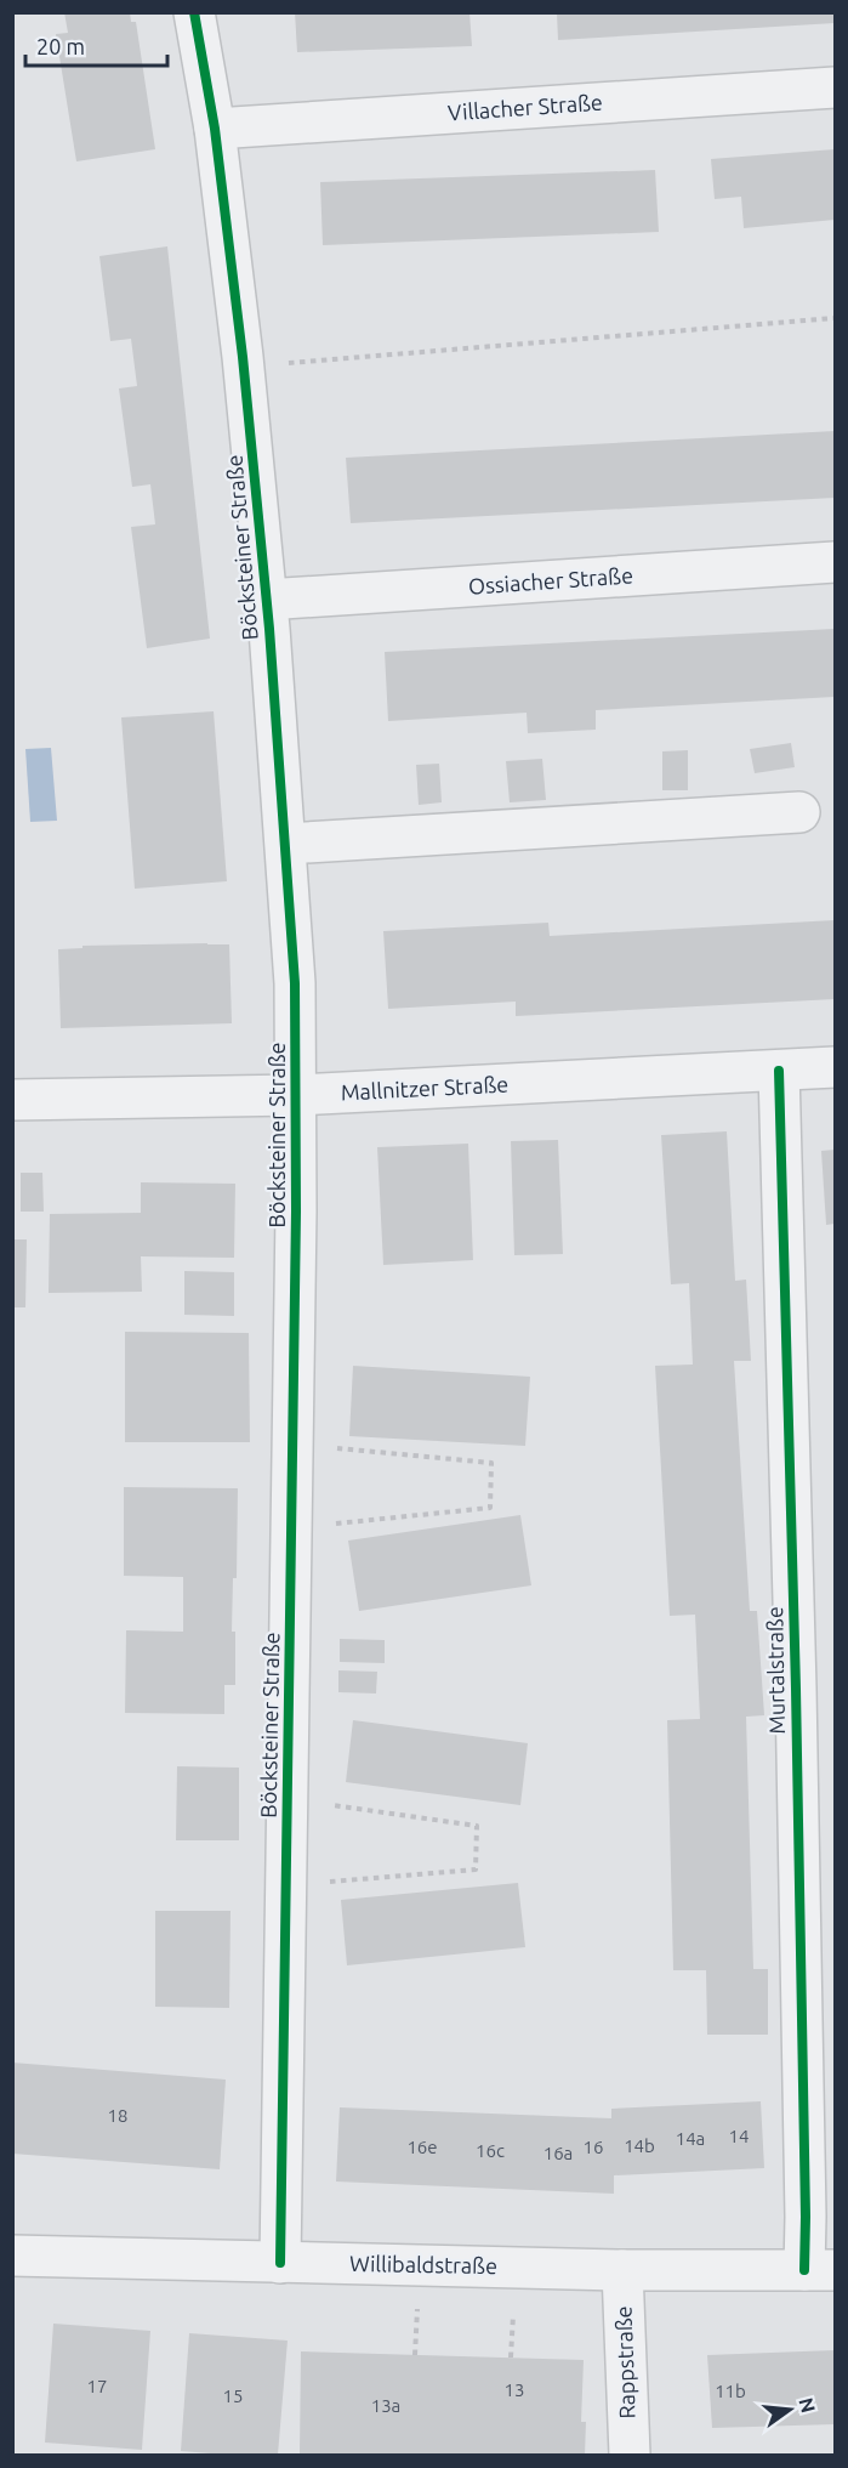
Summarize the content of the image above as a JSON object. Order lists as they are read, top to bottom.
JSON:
{
  "streets": {
    "street": [
      "Villacher Straße",
      "Böcksteiner Straße",
      "Ossiacher Straße",
      "Mallnitzer Straße",
      "Murtalstraße",
      "Willibaldstraße",
      "Rappstraße"
    ]
  },
  "crossings": [
    ["Villacher Straße", "Böcksteiner Straße"],
    ["Böcksteiner Straße", "Ossiacher Straße"],
    ["Böcksteiner Straße", "Mallnitzer Straße"],
    ["Böcksteiner Straße", "Willibaldstraße"],
    ["Mallnitzer Straße", "Murtalstraße"],
    ["Murtalstraße", "Willibaldstraße"],
    ["Willibaldstraße", "Rappstraße"]
  ],
  "house_numbers": [
    "18",
    "14",
    "14a",
    "14b",
    "16e",
    "16",
    "16c",
    "16a",
    "17",
    "13",
    "11b",
    "15",
    "13a"
  ],
  "scale_bar": "20 m",
  "north": "right"
}
